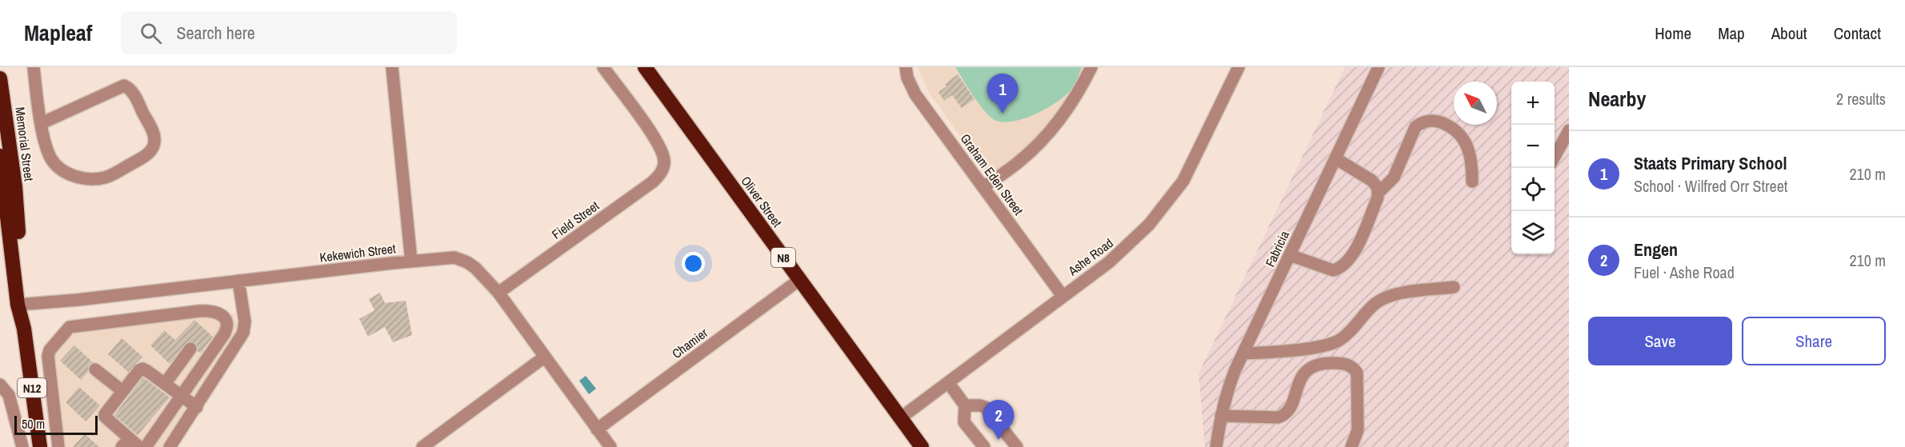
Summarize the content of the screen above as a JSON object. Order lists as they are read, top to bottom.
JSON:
{
  "streets": {
    "highway": [
      "Memorial Street",
      "Oliver Street",
      "N8",
      "N12"
    ],
    "street": [
      "Graham Eden Street",
      "Field Street",
      "Fabricia",
      "Kekewich Street",
      "Ashe Road",
      "Chamier"
    ]
  },
  "crossings": [
    ["Memorial Street", "Kekewich Street"],
    ["Graham Eden Street", "Ashe Road"],
    ["Oliver Street", "Ashe Road"],
    ["Oliver Street", "Chamier"],
    ["Field Street", "Kekewich Street"],
    ["Kekewich Street", "Chamier"]
  ],
  "scale_bar": "50 m",
  "north": "top left",
  "page": {
    "header": "Mapleaf",
    "search": "Search here",
    "nav": [
      "Home",
      "Map",
      "About",
      "Contact"
    ],
    "heading": ["Nearby", "2 results"],
    "pins": ["1", "2"],
    "map_buttons": ["+", "−"],
    "list": [
      {
        "mark": "1",
        "name": "Staats Primary School",
        "note": "School · Wilfred Orr Street",
        "value": "210 m"
      },
      {
        "mark": "2",
        "name": "Engen",
        "note": "Fuel · Ashe Road",
        "value": "210 m"
      }
    ],
    "buttons": ["Save", "Share"],
    "scale": "50 m"
  }
}
